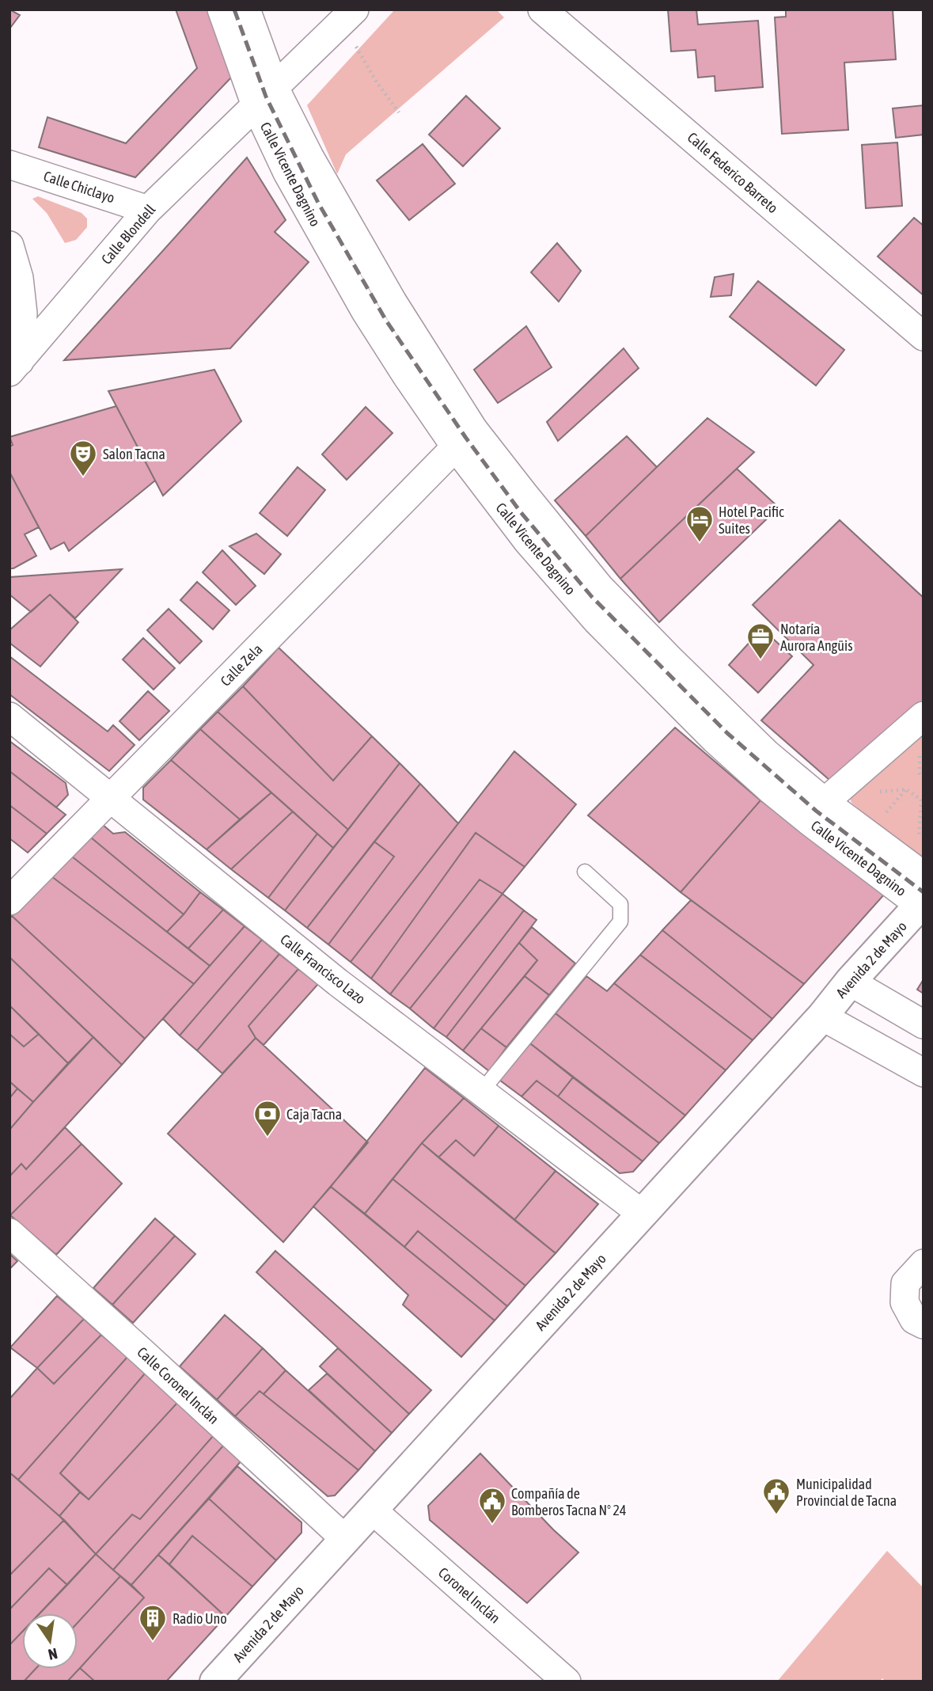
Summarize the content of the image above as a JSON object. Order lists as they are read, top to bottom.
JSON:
{
  "streets": {
    "street": [
      "Calle Federico Barreto",
      "Calle Vicente Dagnino",
      "Calle Chiclayo",
      "Calle Blondell",
      "Calle Zela",
      "Avenida 2 de Mayo",
      "Calle Francisco Lazo",
      "Calle Coronel Inclán",
      "Coronel Inclán"
    ]
  },
  "crossings": [
    ["Calle Vicente Dagnino", "Calle Blondell"],
    ["Calle Vicente Dagnino", "Calle Zela"],
    ["Calle Vicente Dagnino", "Avenida 2 de Mayo"],
    ["Calle Chiclayo", "Calle Blondell"],
    ["Calle Zela", "Calle Francisco Lazo"],
    ["Avenida 2 de Mayo", "Calle Francisco Lazo"],
    ["Avenida 2 de Mayo", "Calle Coronel Inclán"],
    ["Avenida 2 de Mayo", "Coronel Inclán"]
  ],
  "places": {
    "theatre": ["Salon Tacna"],
    "hotel": ["Hotel Pacific Suites"],
    "office": ["Notaría Aurora Angüis"],
    "bank": ["Caja Tacna"],
    "public building": ["Municipalidad Provincial de Tacna", "Compañía de Bomberos Tacna Nº 24"],
    "building": ["Radio Uno"]
  },
  "north": "bottom"
}
